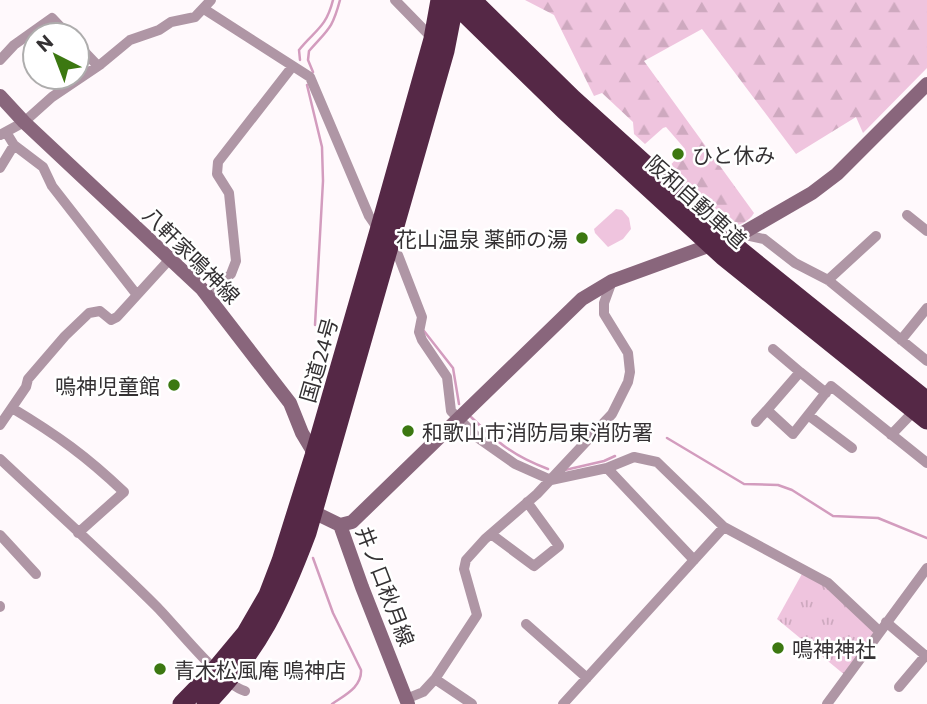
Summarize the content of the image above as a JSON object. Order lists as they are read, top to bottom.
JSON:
{
  "streets": {
    "highway": ["阪和自動車道", "国道24号"],
    "street": ["八軒家鳴神線", "井ノ口秋月線"]
  },
  "crossings": [
    ["阪和自動車道", "国道24号"],
    ["八軒家鳴神線", "国道24号"],
    ["国道24号", "井ノ口秋月線"]
  ],
  "places": [
    "ひと休み",
    "花山温泉 薬師の湯",
    "嗚神児童館",
    "和歌山市消防局東消防署",
    "鳴神神社",
    "青木松風庵 鳴神店"
  ],
  "north": "top left"
}
